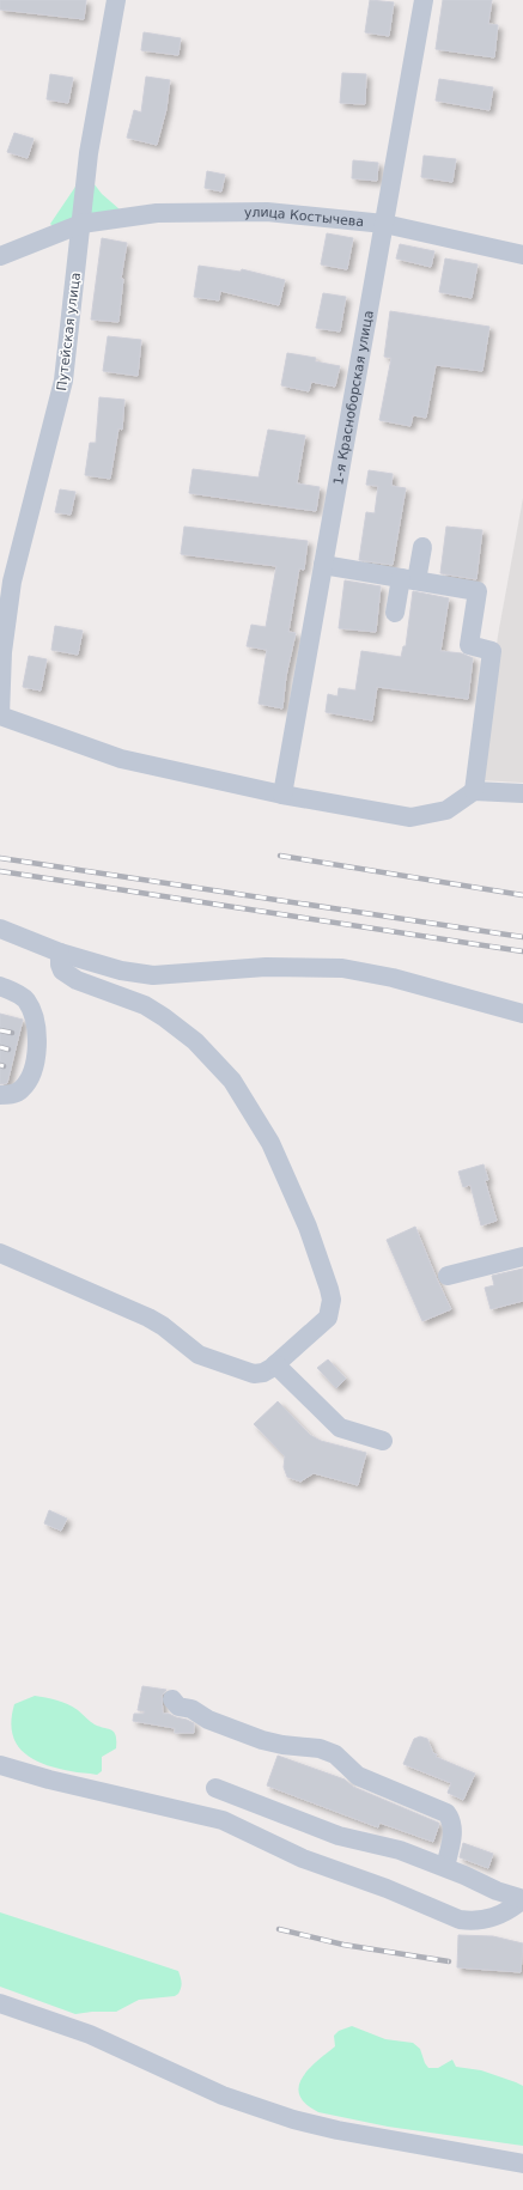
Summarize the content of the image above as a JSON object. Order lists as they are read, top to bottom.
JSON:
{
  "streets": {
    "street": ["улица Костычева", "Путейская улица", "1-я Красноборская улица"]
  },
  "crossings": [
    ["улица Костычева", "Путейская улица"],
    ["улица Костычева", "1-я Красноборская улица"]
  ]
}
